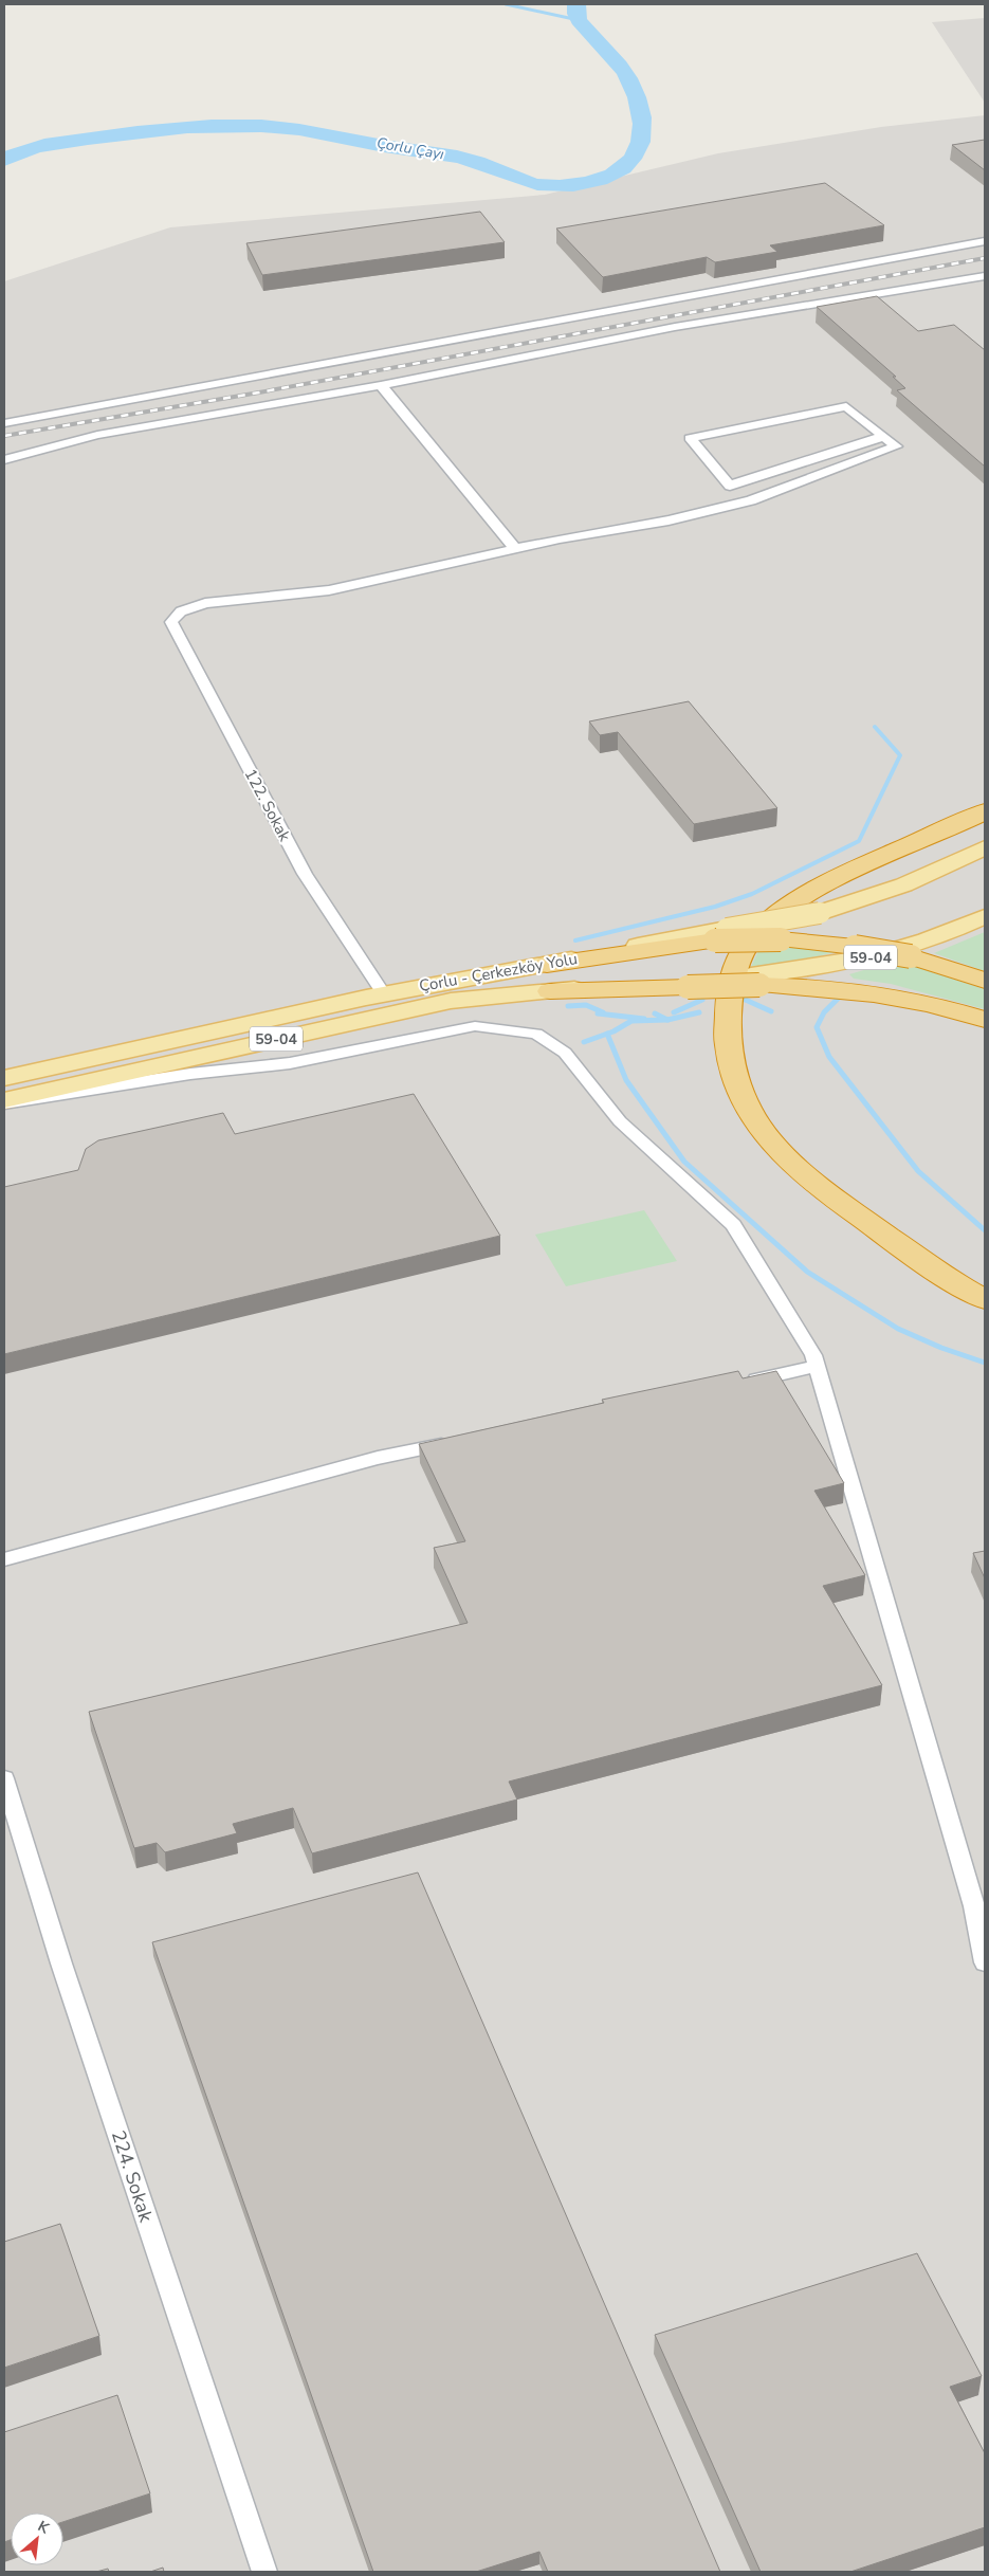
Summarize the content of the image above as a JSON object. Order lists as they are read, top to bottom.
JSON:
{
  "streets": {
    "main road": ["59-04", "Çorlu - Çerkezköy Yolu"],
    "street": ["122. Sokak", "224. Sokak"]
  },
  "crossings": [
    ["122. Sokak", "Çorlu - Çerkezköy Yolu"]
  ],
  "water": ["Çorlu Çayı"],
  "north": "top right"
}
